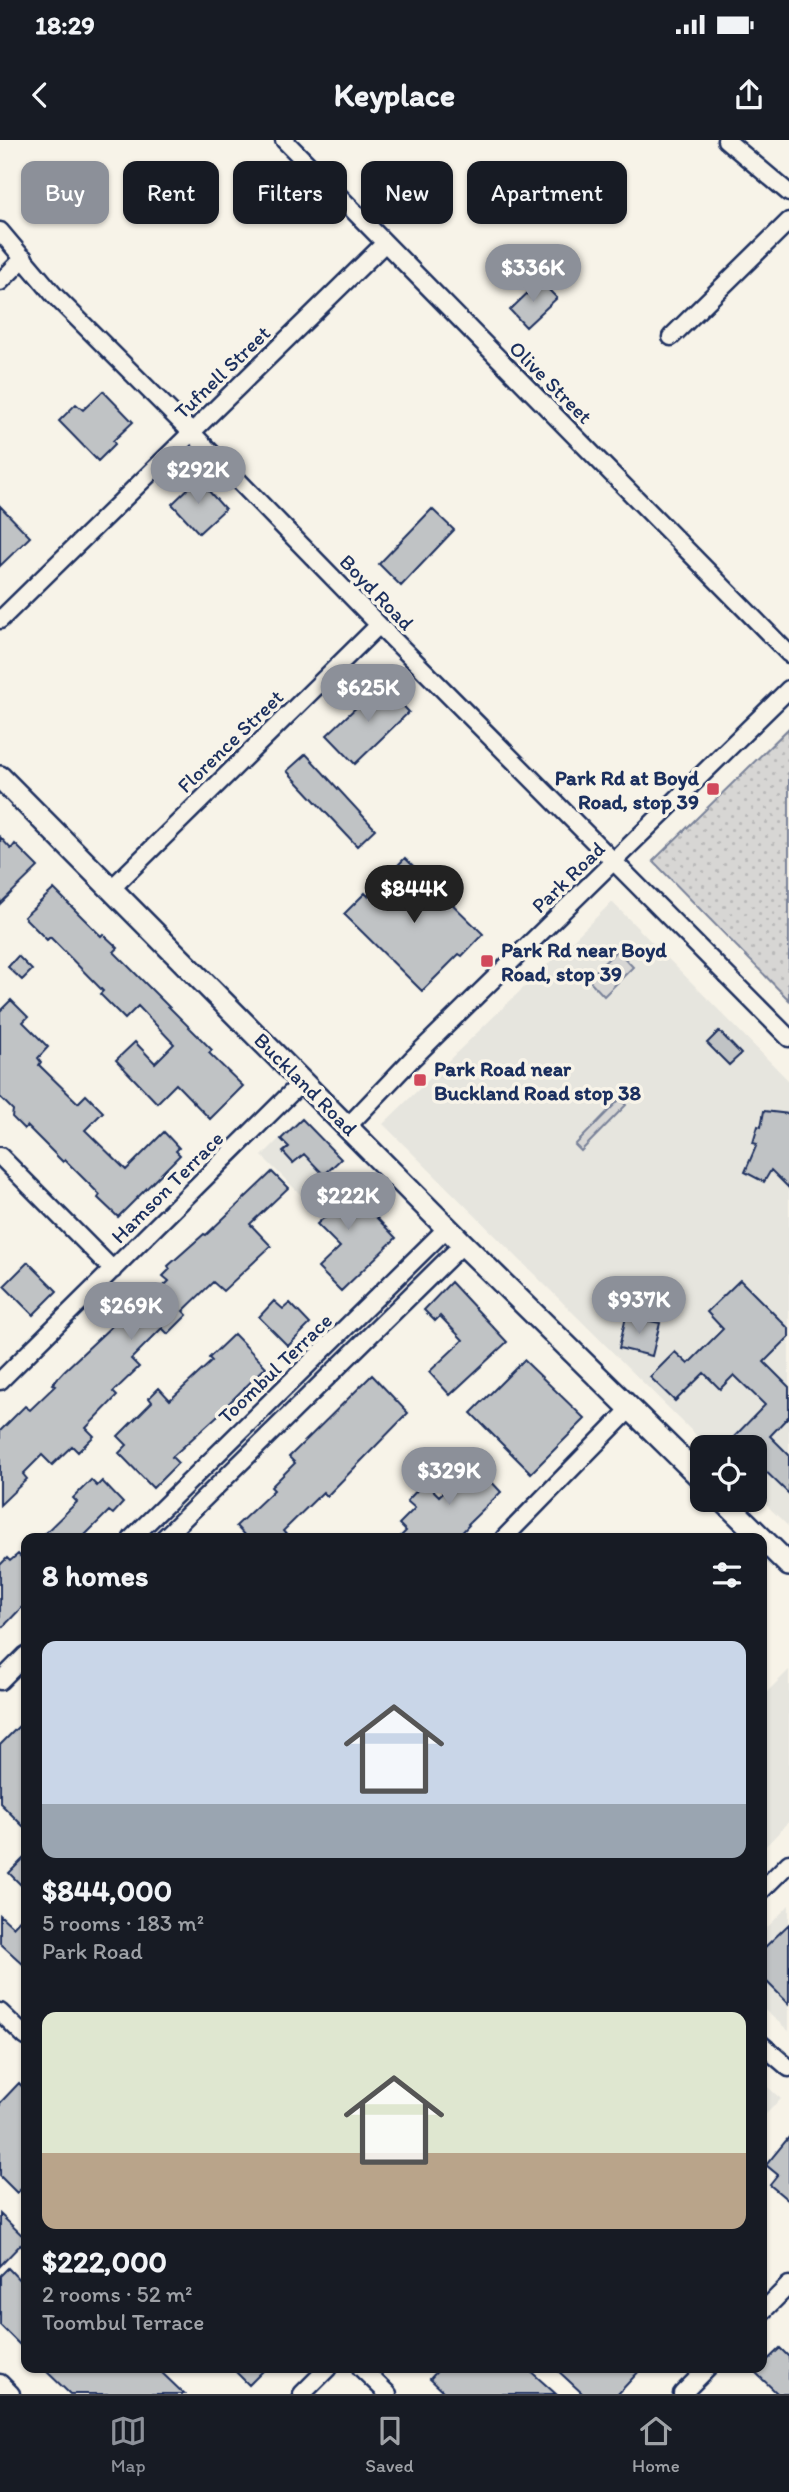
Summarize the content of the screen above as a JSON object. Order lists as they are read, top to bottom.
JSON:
{
  "streets": {
    "street": [
      "Tufnell Street",
      "Olive Street",
      "Boyd Road",
      "Florence Street",
      "Park Road",
      "Buckland Road",
      "Hamson Terrace",
      "Toombul Terrace"
    ]
  },
  "crossings": [
    ["Tufnell Street", "Olive Street"],
    ["Tufnell Street", "Boyd Road"],
    ["Boyd Road", "Florence Street"],
    ["Boyd Road", "Park Road"],
    ["Florence Street", "Buckland Road"],
    ["Park Road", "Buckland Road"],
    ["Buckland Road", "Hamson Terrace"],
    ["Buckland Road", "Toombul Terrace"]
  ],
  "places": {
    "transit": ["Park Rd at Boyd Road, stop 39", "Park Rd near Boyd Road, stop 39", "Park Road near Buckland Road stop 38"]
  },
  "page": {
    "status": "18:29",
    "header": "Keyplace",
    "chip": [
      "Buy",
      "Rent",
      "Filters",
      "New",
      "Apartment"
    ],
    "price": [
      "$336K",
      "$292K",
      "$625K",
      "$844K",
      "$222K",
      "$937K",
      "$269K",
      "$329K"
    ],
    "heading": "8 homes",
    "list": [
      {
        "name": "$844,000",
        "note": "5 rooms · 183 m² · Park Road"
      },
      {
        "name": "$222,000",
        "note": "2 rooms · 52 m² · Toombul Terrace"
      }
    ],
    "tabs": ["Map", "Saved", "Home"]
  }
}
